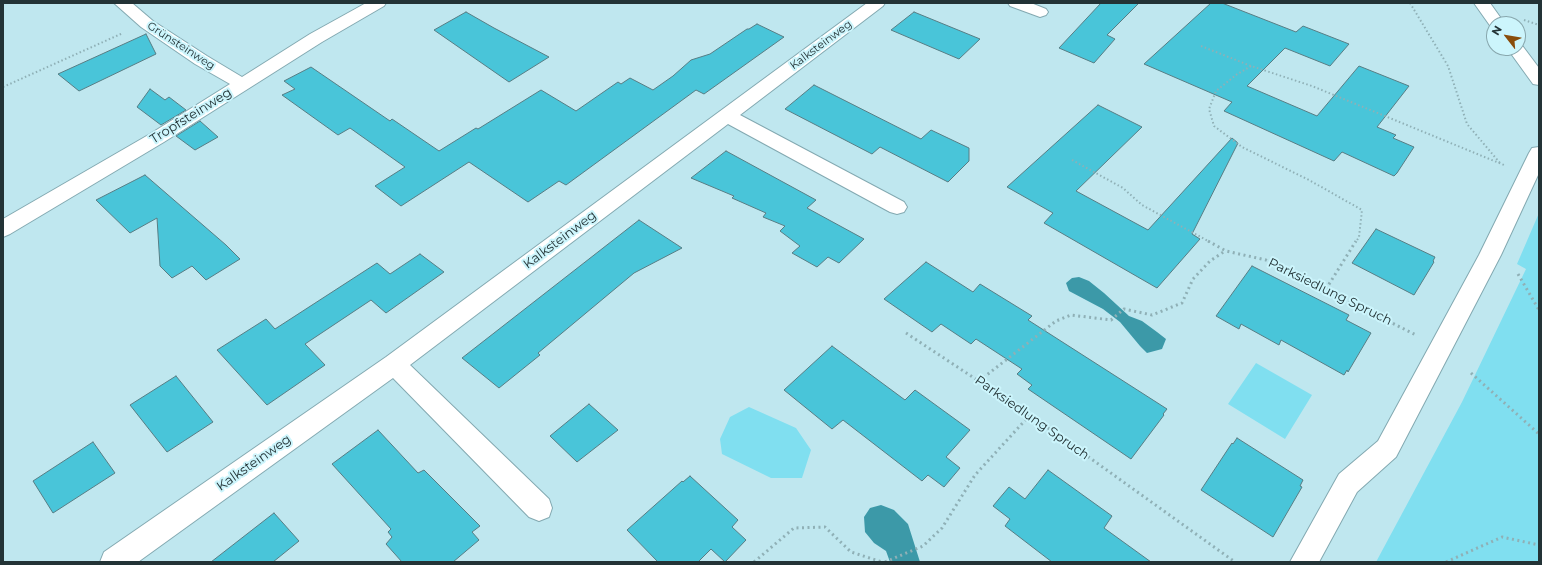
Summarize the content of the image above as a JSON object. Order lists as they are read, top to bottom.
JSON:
{
  "streets": {
    "street": ["Kalksteinweg", "Grünsteinweg", "Tropfsteinweg"],
    "path": ["Parksiedlung Spruch"]
  },
  "crossings": [
    ["Grünsteinweg", "Tropfsteinweg"]
  ],
  "north": "top left"
}
